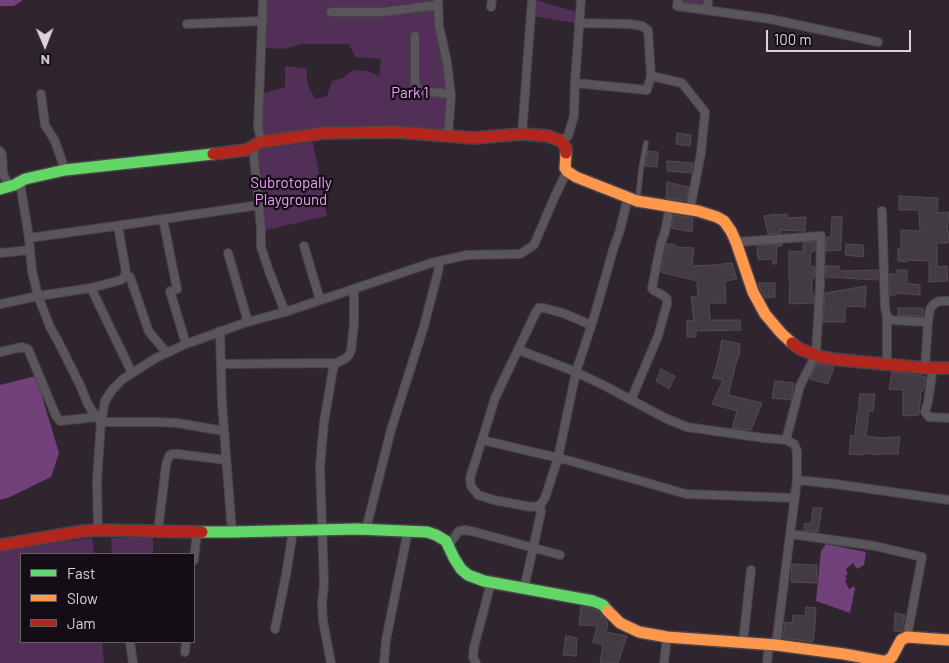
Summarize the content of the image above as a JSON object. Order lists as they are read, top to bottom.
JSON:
{
  "parks": ["Park 1", "Subrotopally Playground"],
  "legend": ["Fast", "Slow", "Jam"],
  "scale_bar": "100 m",
  "north": "bottom"
}
